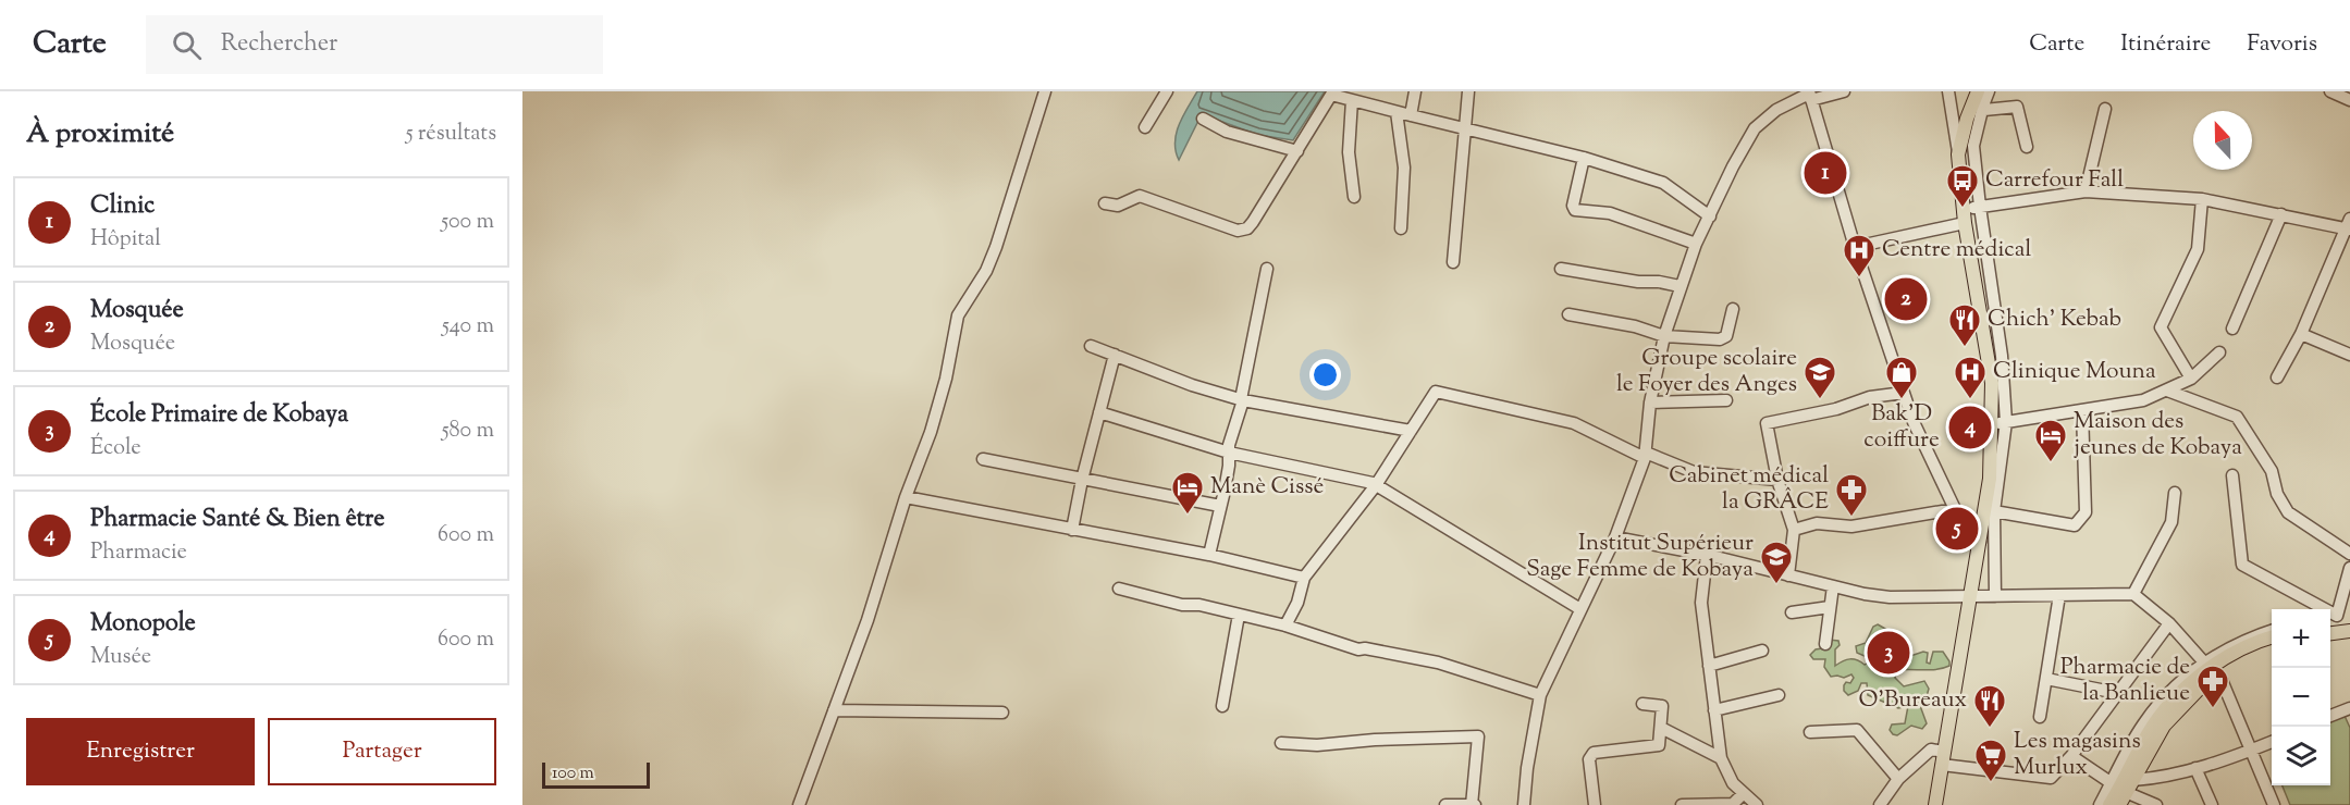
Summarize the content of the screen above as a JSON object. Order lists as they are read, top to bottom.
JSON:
{
  "places": {
    "bus stop": ["Carrefour Fall"],
    "hospital": ["Centre médical", "Clinique Mouna"],
    "restaurant": ["Chich' Kebab", "O'Bureaux"],
    "school or university": ["Groupe scolaire le Foyer des Anges", "Institut Supérieur Sage Femme de Kobaya"],
    "shop": ["Bak'D coiffure"],
    "hotel": ["Maison des jeunes de Kobaya", "Manè Cissé"],
    "pharmacy": ["Cabinet médical la GRÂCE", "Pharmacie de la Banlieue"],
    "supermarket": ["Les magasins Murlux"]
  },
  "scale_bar": "100 m",
  "north": "top",
  "page": {
    "header": "Carte",
    "search": "Rechercher",
    "nav": ["Carte", "Itinéraire", "Favoris"],
    "heading": ["À proximité", "5 résultats"],
    "pins": [
      "1",
      "2",
      "4",
      "5",
      "3"
    ],
    "list": [
      {
        "mark": "1",
        "name": "Clinic",
        "note": "Hôpital",
        "value": "500 m"
      },
      {
        "mark": "2",
        "name": "Mosquée",
        "note": "Mosquée",
        "value": "540 m"
      },
      {
        "mark": "3",
        "name": "École Primaire de Kobaya",
        "note": "École",
        "value": "580 m"
      },
      {
        "mark": "4",
        "name": "Pharmacie Santé & Bien être",
        "note": "Pharmacie",
        "value": "600 m"
      },
      {
        "mark": "5",
        "name": "Monopole",
        "note": "Musée",
        "value": "600 m"
      }
    ],
    "map_buttons": ["+", "−"],
    "buttons": ["Enregistrer", "Partager"],
    "scale": "100 m"
  }
}
